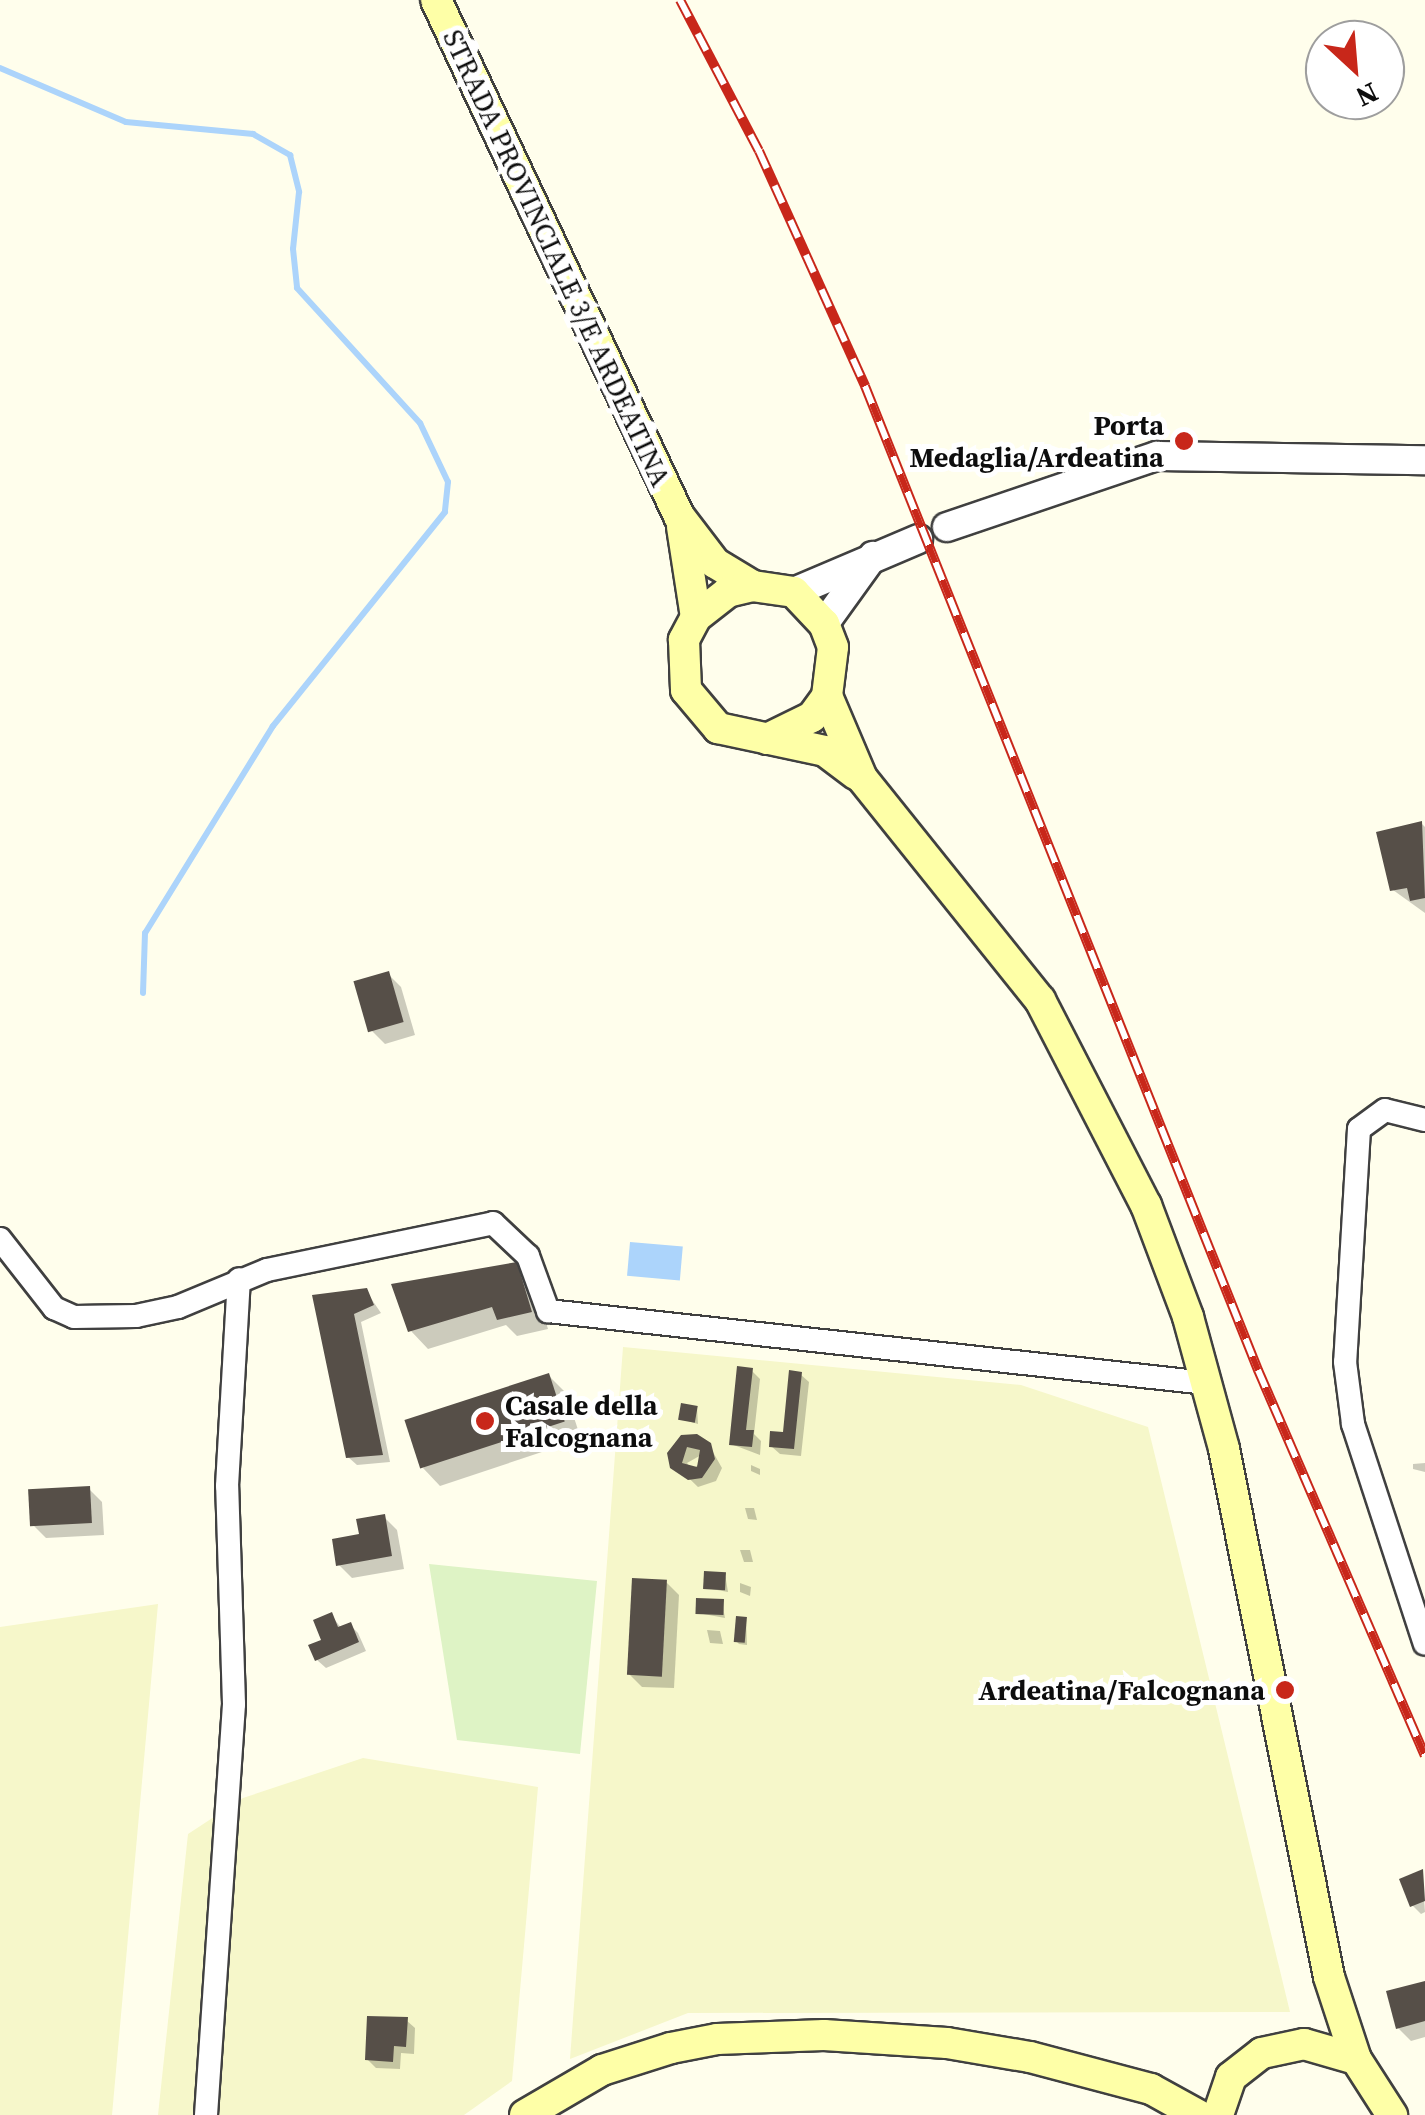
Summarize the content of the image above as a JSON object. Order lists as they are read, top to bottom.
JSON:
{
  "streets": {
    "main road": ["STRADA PROVINCIALE 3/E ARDEATINA"]
  },
  "places": ["Porta Medaglia/Ardeatina", "Casale della Falcognana", "Ardeatina/Falcognana"],
  "north": "bottom right"
}
